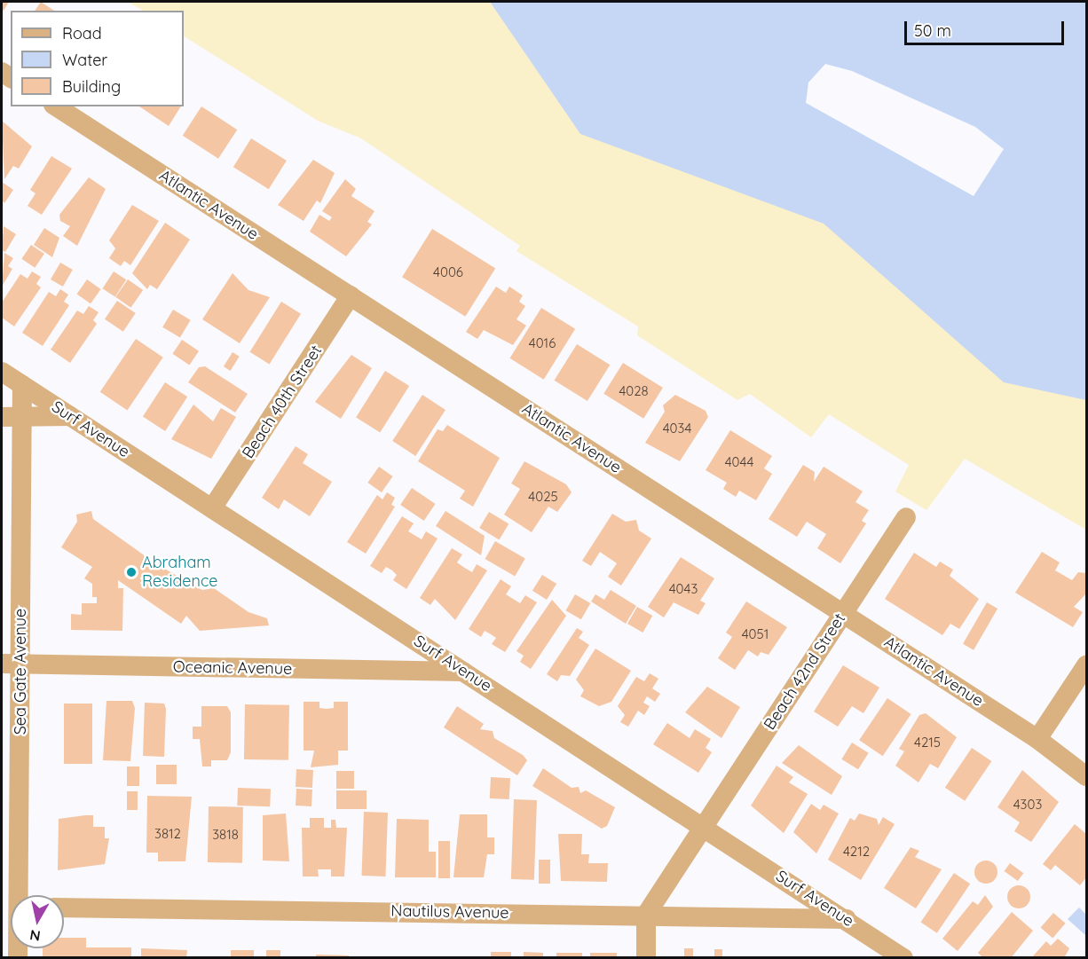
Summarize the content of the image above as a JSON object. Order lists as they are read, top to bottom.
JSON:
{
  "streets": {
    "street": [
      "Atlantic Avenue",
      "Beach 40th Street",
      "Surf Avenue",
      "Oceanic Avenue",
      "Sea Gate Avenue",
      "Beach 42nd Street",
      "Nautilus Avenue"
    ]
  },
  "crossings": [
    ["Atlantic Avenue", "Beach 40th Street"],
    ["Atlantic Avenue", "Beach 42nd Street"],
    ["Beach 40th Street", "Surf Avenue"],
    ["Surf Avenue", "Oceanic Avenue"],
    ["Surf Avenue", "Sea Gate Avenue"],
    ["Surf Avenue", "Beach 42nd Street"],
    ["Surf Avenue", "Nautilus Avenue"],
    ["Oceanic Avenue", "Sea Gate Avenue"],
    ["Beach 42nd Street", "Nautilus Avenue"]
  ],
  "places": ["Abraham Residence"],
  "house_numbers": [
    "4006",
    "4016",
    "4028",
    "4034",
    "4044",
    "4025",
    "4043",
    "4051",
    "4215",
    "4303",
    "3812",
    "3818",
    "4212"
  ],
  "legend": ["Road", "Water", "Building"],
  "scale_bar": "50 m",
  "north": "bottom"
}
